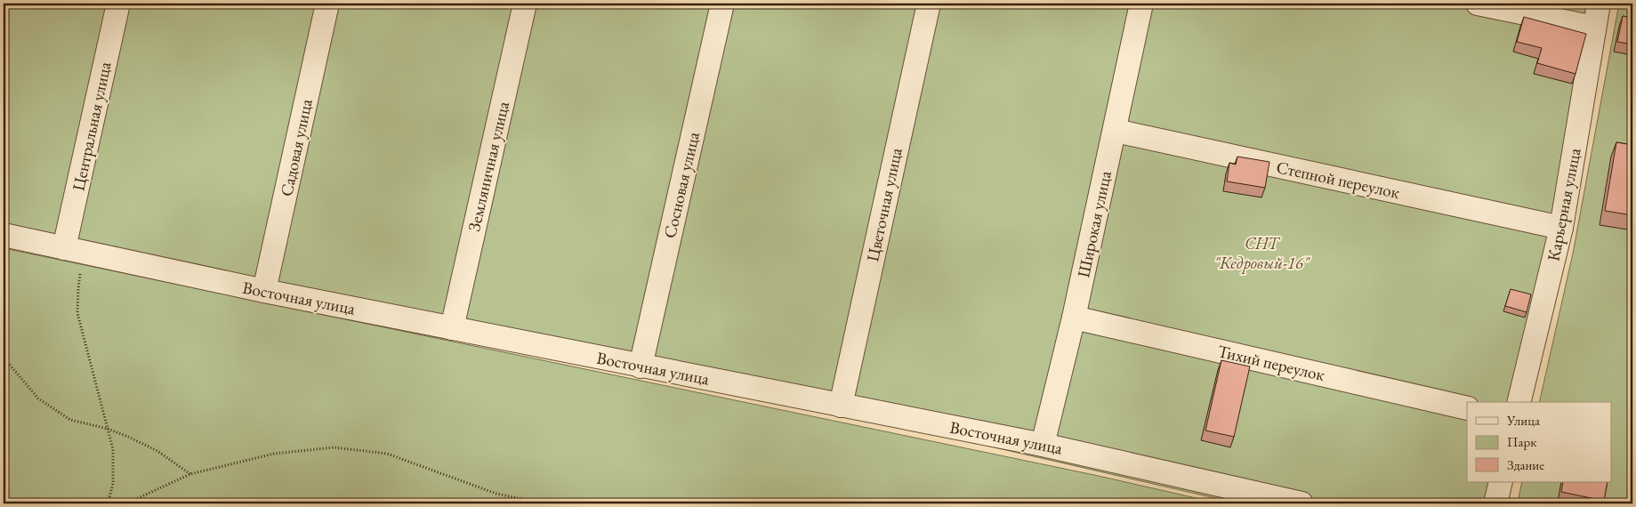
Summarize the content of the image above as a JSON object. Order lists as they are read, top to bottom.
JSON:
{
  "streets": {
    "street": [
      "Центральная улица",
      "Садовая улица",
      "Земляничная улица",
      "Степной переулок",
      "Сосновая улица",
      "Цветочная улица",
      "Карьерная улица",
      "Широкая улица",
      "Восточная улица",
      "Тихий переулок"
    ]
  },
  "crossings": [
    ["Центральная улица", "Восточная улица"],
    ["Садовая улица", "Восточная улица"],
    ["Земляничная улица", "Восточная улица"],
    ["Степной переулок", "Карьерная улица"],
    ["Степной переулок", "Широкая улица"],
    ["Сосновая улица", "Восточная улица"],
    ["Цветочная улица", "Восточная улица"],
    ["Широкая улица", "Восточная улица"],
    ["Широкая улица", "Тихий переулок"]
  ],
  "parks": ["СНТ \"Кедровый-16\""],
  "legend": ["Улица", "Парк", "Здание"]
}
